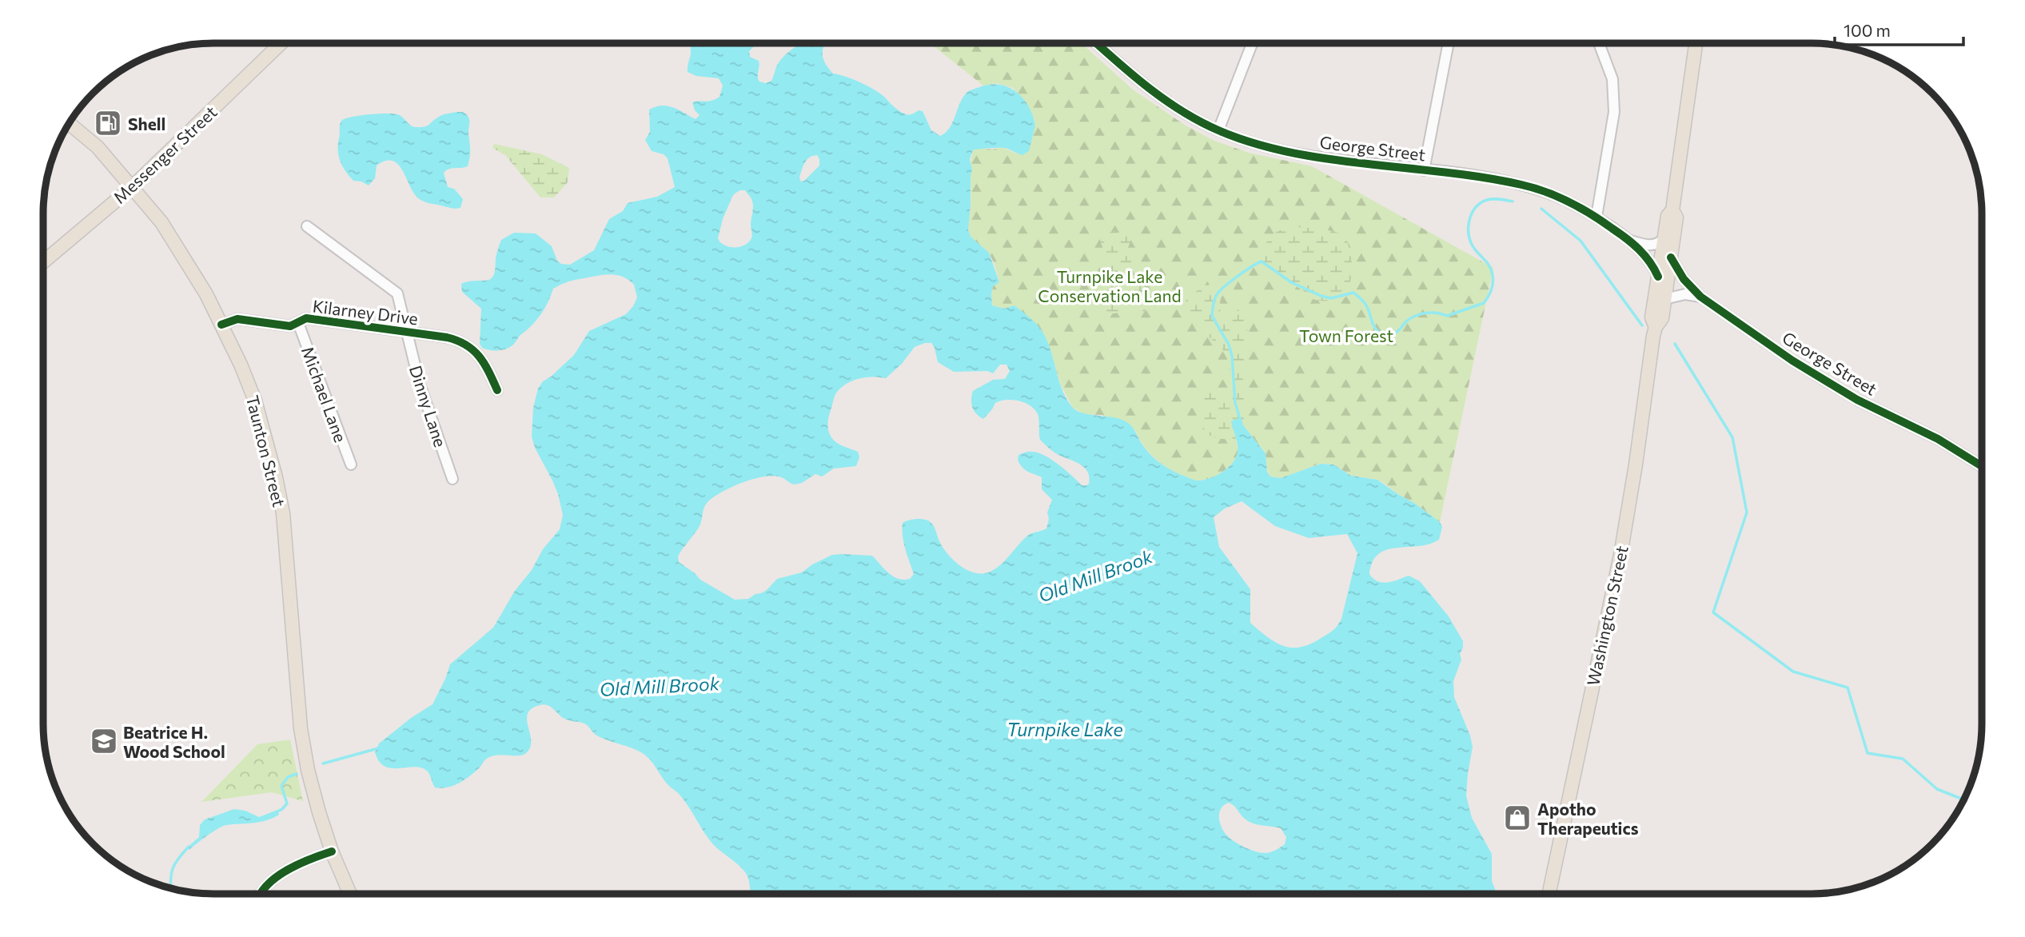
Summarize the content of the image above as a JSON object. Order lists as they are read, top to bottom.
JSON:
{
  "streets": {
    "main road": ["Messenger Street", "Taunton Street", "Washington Street"],
    "street": [
      "George Street",
      "Kilarney Drive",
      "Michael Lane",
      "Dinny Lane"
    ]
  },
  "crossings": [
    ["George Street", "Washington Street"],
    ["Messenger Street", "Taunton Street"],
    ["Kilarney Drive", "Michael Lane"],
    ["Kilarney Drive", "Dinny Lane"],
    ["Kilarney Drive", "Taunton Street"]
  ],
  "water": ["Old Mill Brook", "Turnpike Lake"],
  "parks": ["Turnpike Lake Conservation Land", "Town Forest"],
  "places": {
    "fuel station": ["Shell"],
    "school or university": ["Beatrice H. Wood School"],
    "shop": ["Apotho Therapeutics"]
  },
  "scale_bar": "100 m"
}
